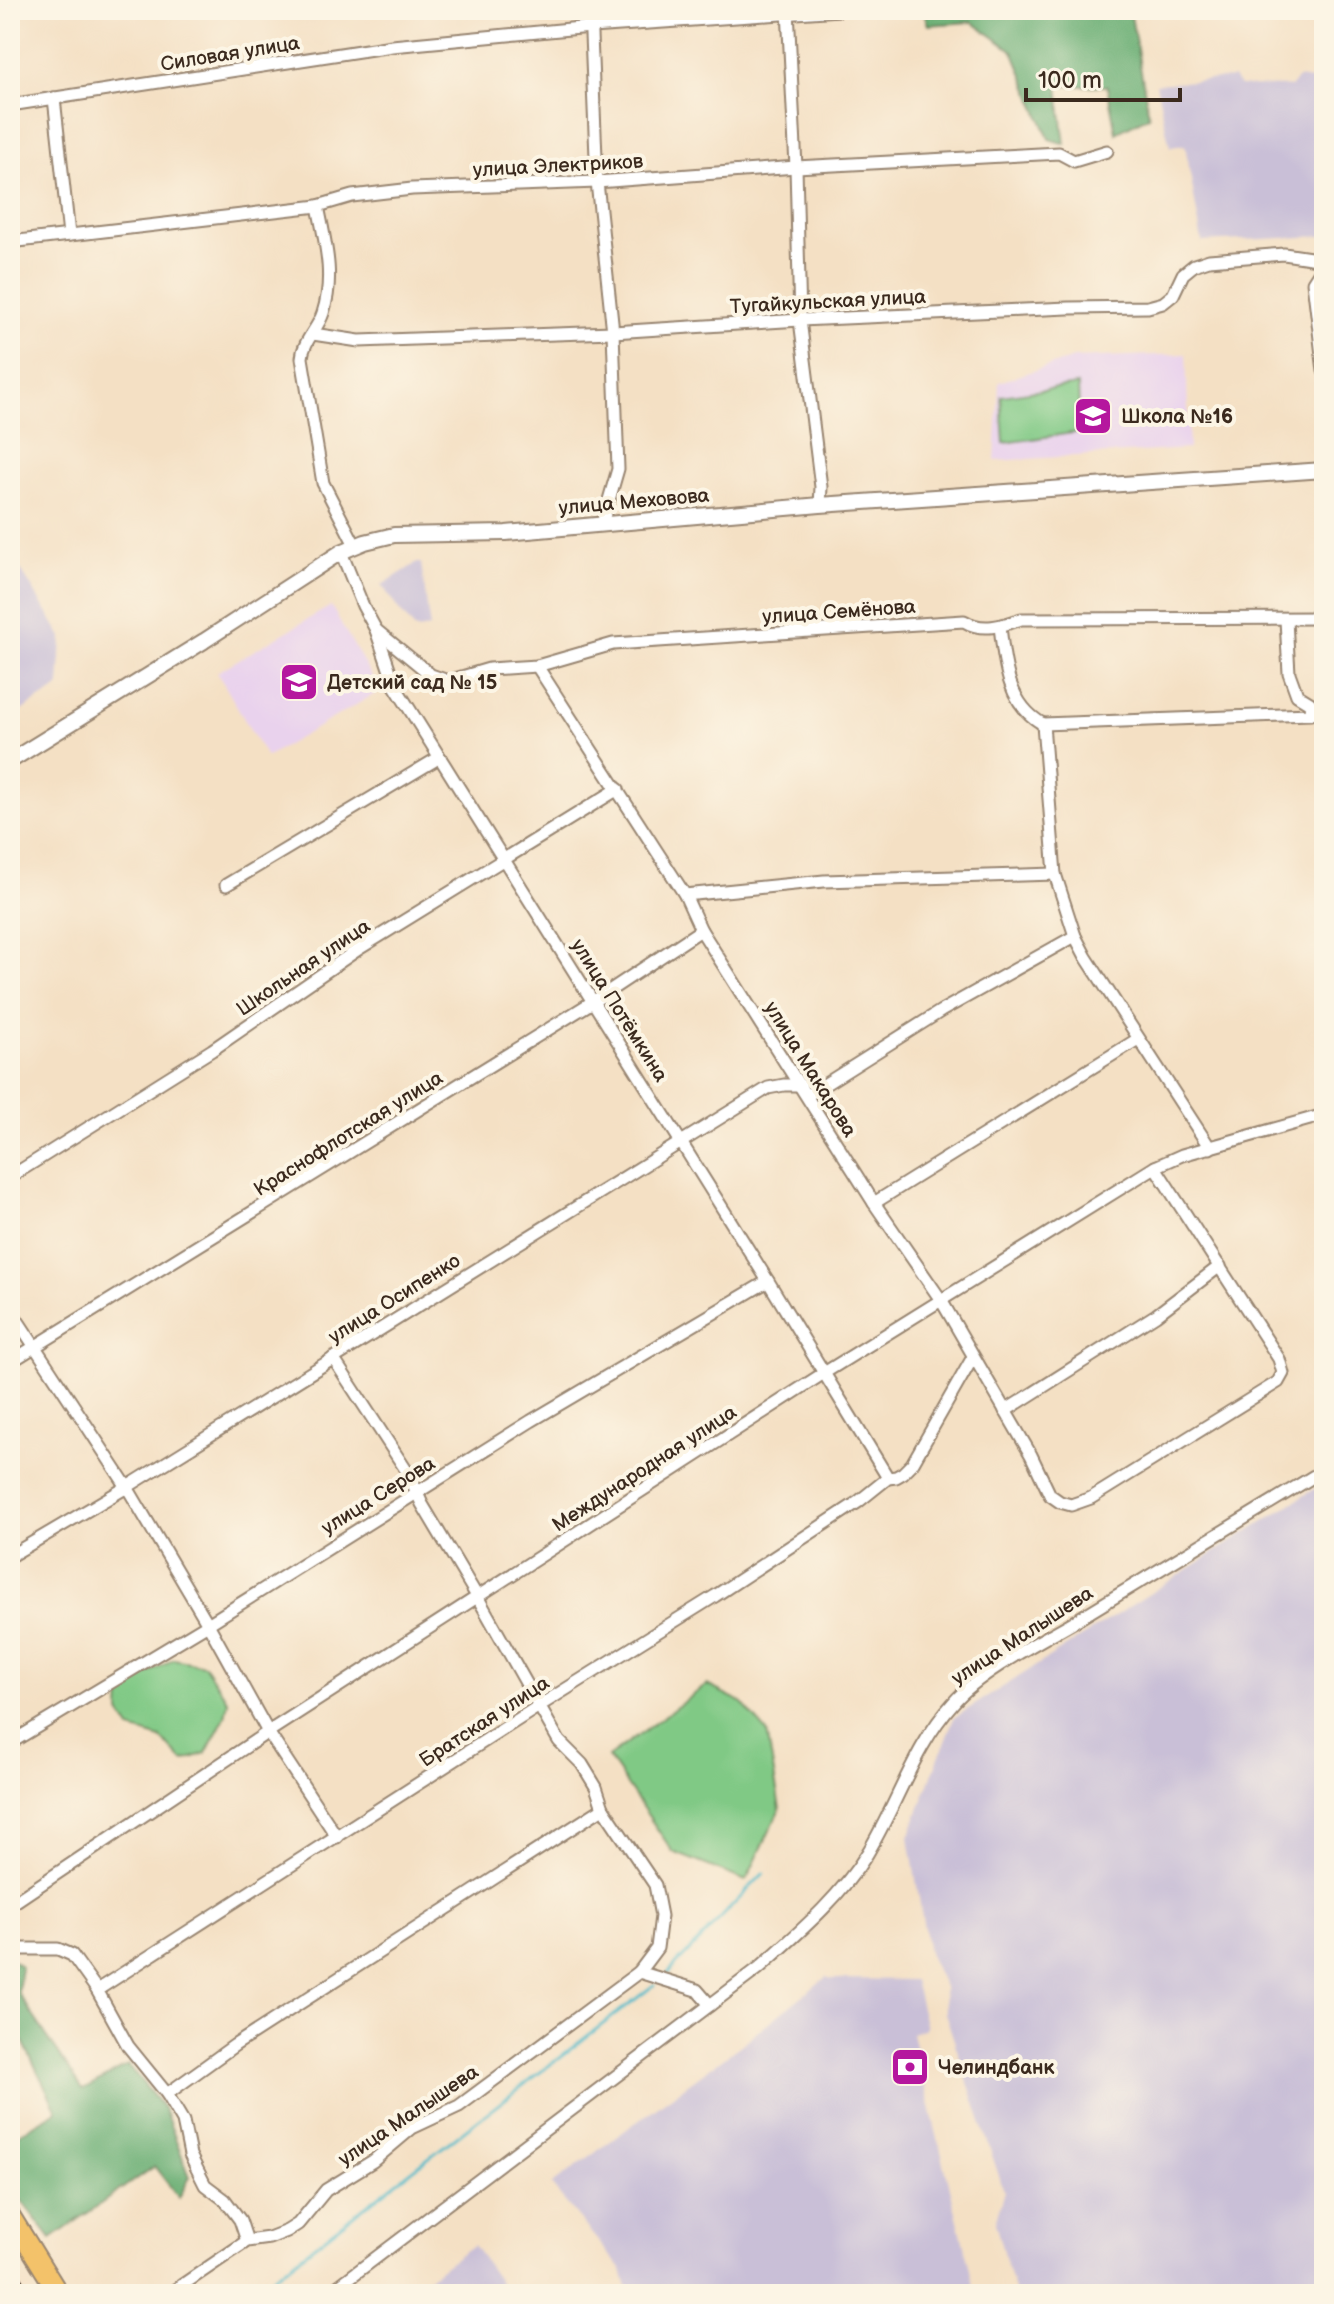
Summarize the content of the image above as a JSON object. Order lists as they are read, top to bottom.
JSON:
{
  "streets": {
    "street": [
      "Силовая улица",
      "улица Электриков",
      "Тугайкульская улица",
      "улица Меховова",
      "улица Семёнова",
      "Школьная улица",
      "улица Потёмкина",
      "улица Макарова",
      "Краснофлотская улица",
      "улица Осипенко",
      "Международная улица",
      "улица Серова",
      "улица Малышева",
      "Братская улица"
    ]
  },
  "crossings": [
    ["улица Меховова", "улица Потёмкина"],
    ["улица Семёнова", "улица Потёмкина"],
    ["улица Семёнова", "улица Макарова"],
    ["Школьная улица", "улица Потёмкина"],
    ["Школьная улица", "улица Макарова"],
    ["улица Потёмкина", "Краснофлотская улица"],
    ["улица Потёмкина", "улица Осипенко"],
    ["улица Потёмкина", "Международная улица"],
    ["улица Потёмкина", "улица Серова"],
    ["улица Потёмкина", "Братская улица"],
    ["улица Макарова", "Краснофлотская улица"],
    ["улица Макарова", "улица Осипенко"],
    ["улица Макарова", "Международная улица"],
    ["улица Макарова", "Братская улица"]
  ],
  "places": {
    "school or university": ["Школа №16", "Детский сад № 15"],
    "bank": ["Челиндбанк"]
  },
  "scale_bar": "100 m"
}
